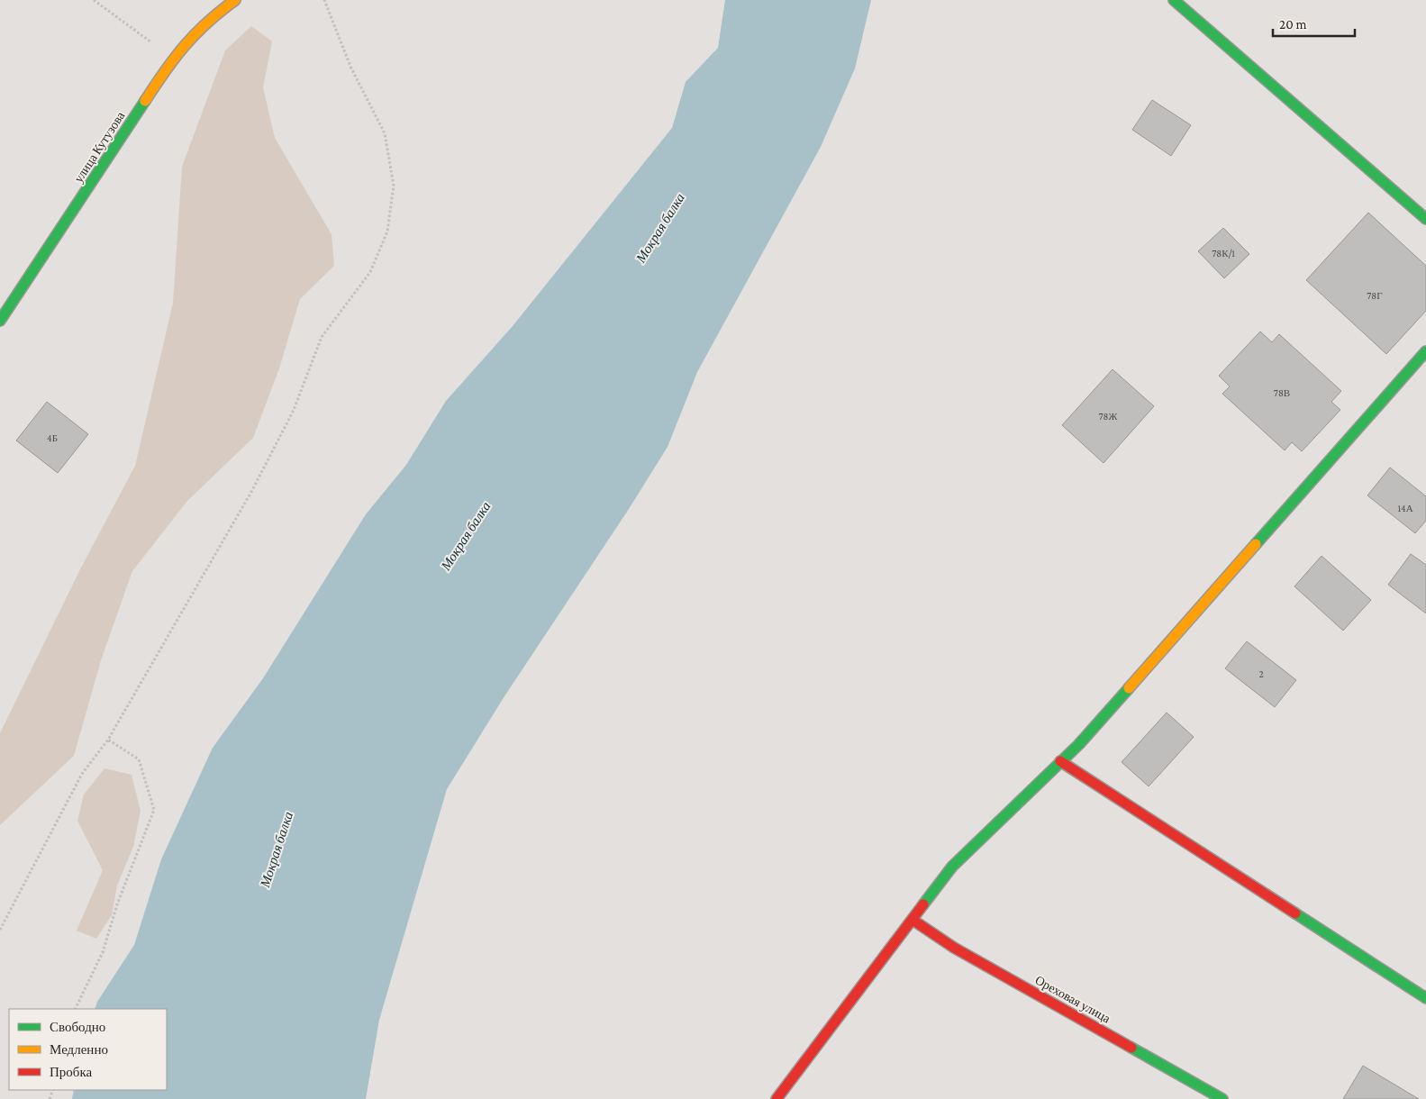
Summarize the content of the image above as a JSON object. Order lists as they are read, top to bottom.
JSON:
{
  "streets": {
    "street": ["улица Кутузова", "Ореховая улица"]
  },
  "water": ["Мокрая балка"],
  "house_numbers": [
    "78К/1",
    "78Г",
    "78В",
    "78Ж",
    "4Б",
    "14А",
    "2"
  ],
  "legend": ["Свободно", "Медленно", "Пробка"],
  "scale_bar": "20 m"
}
